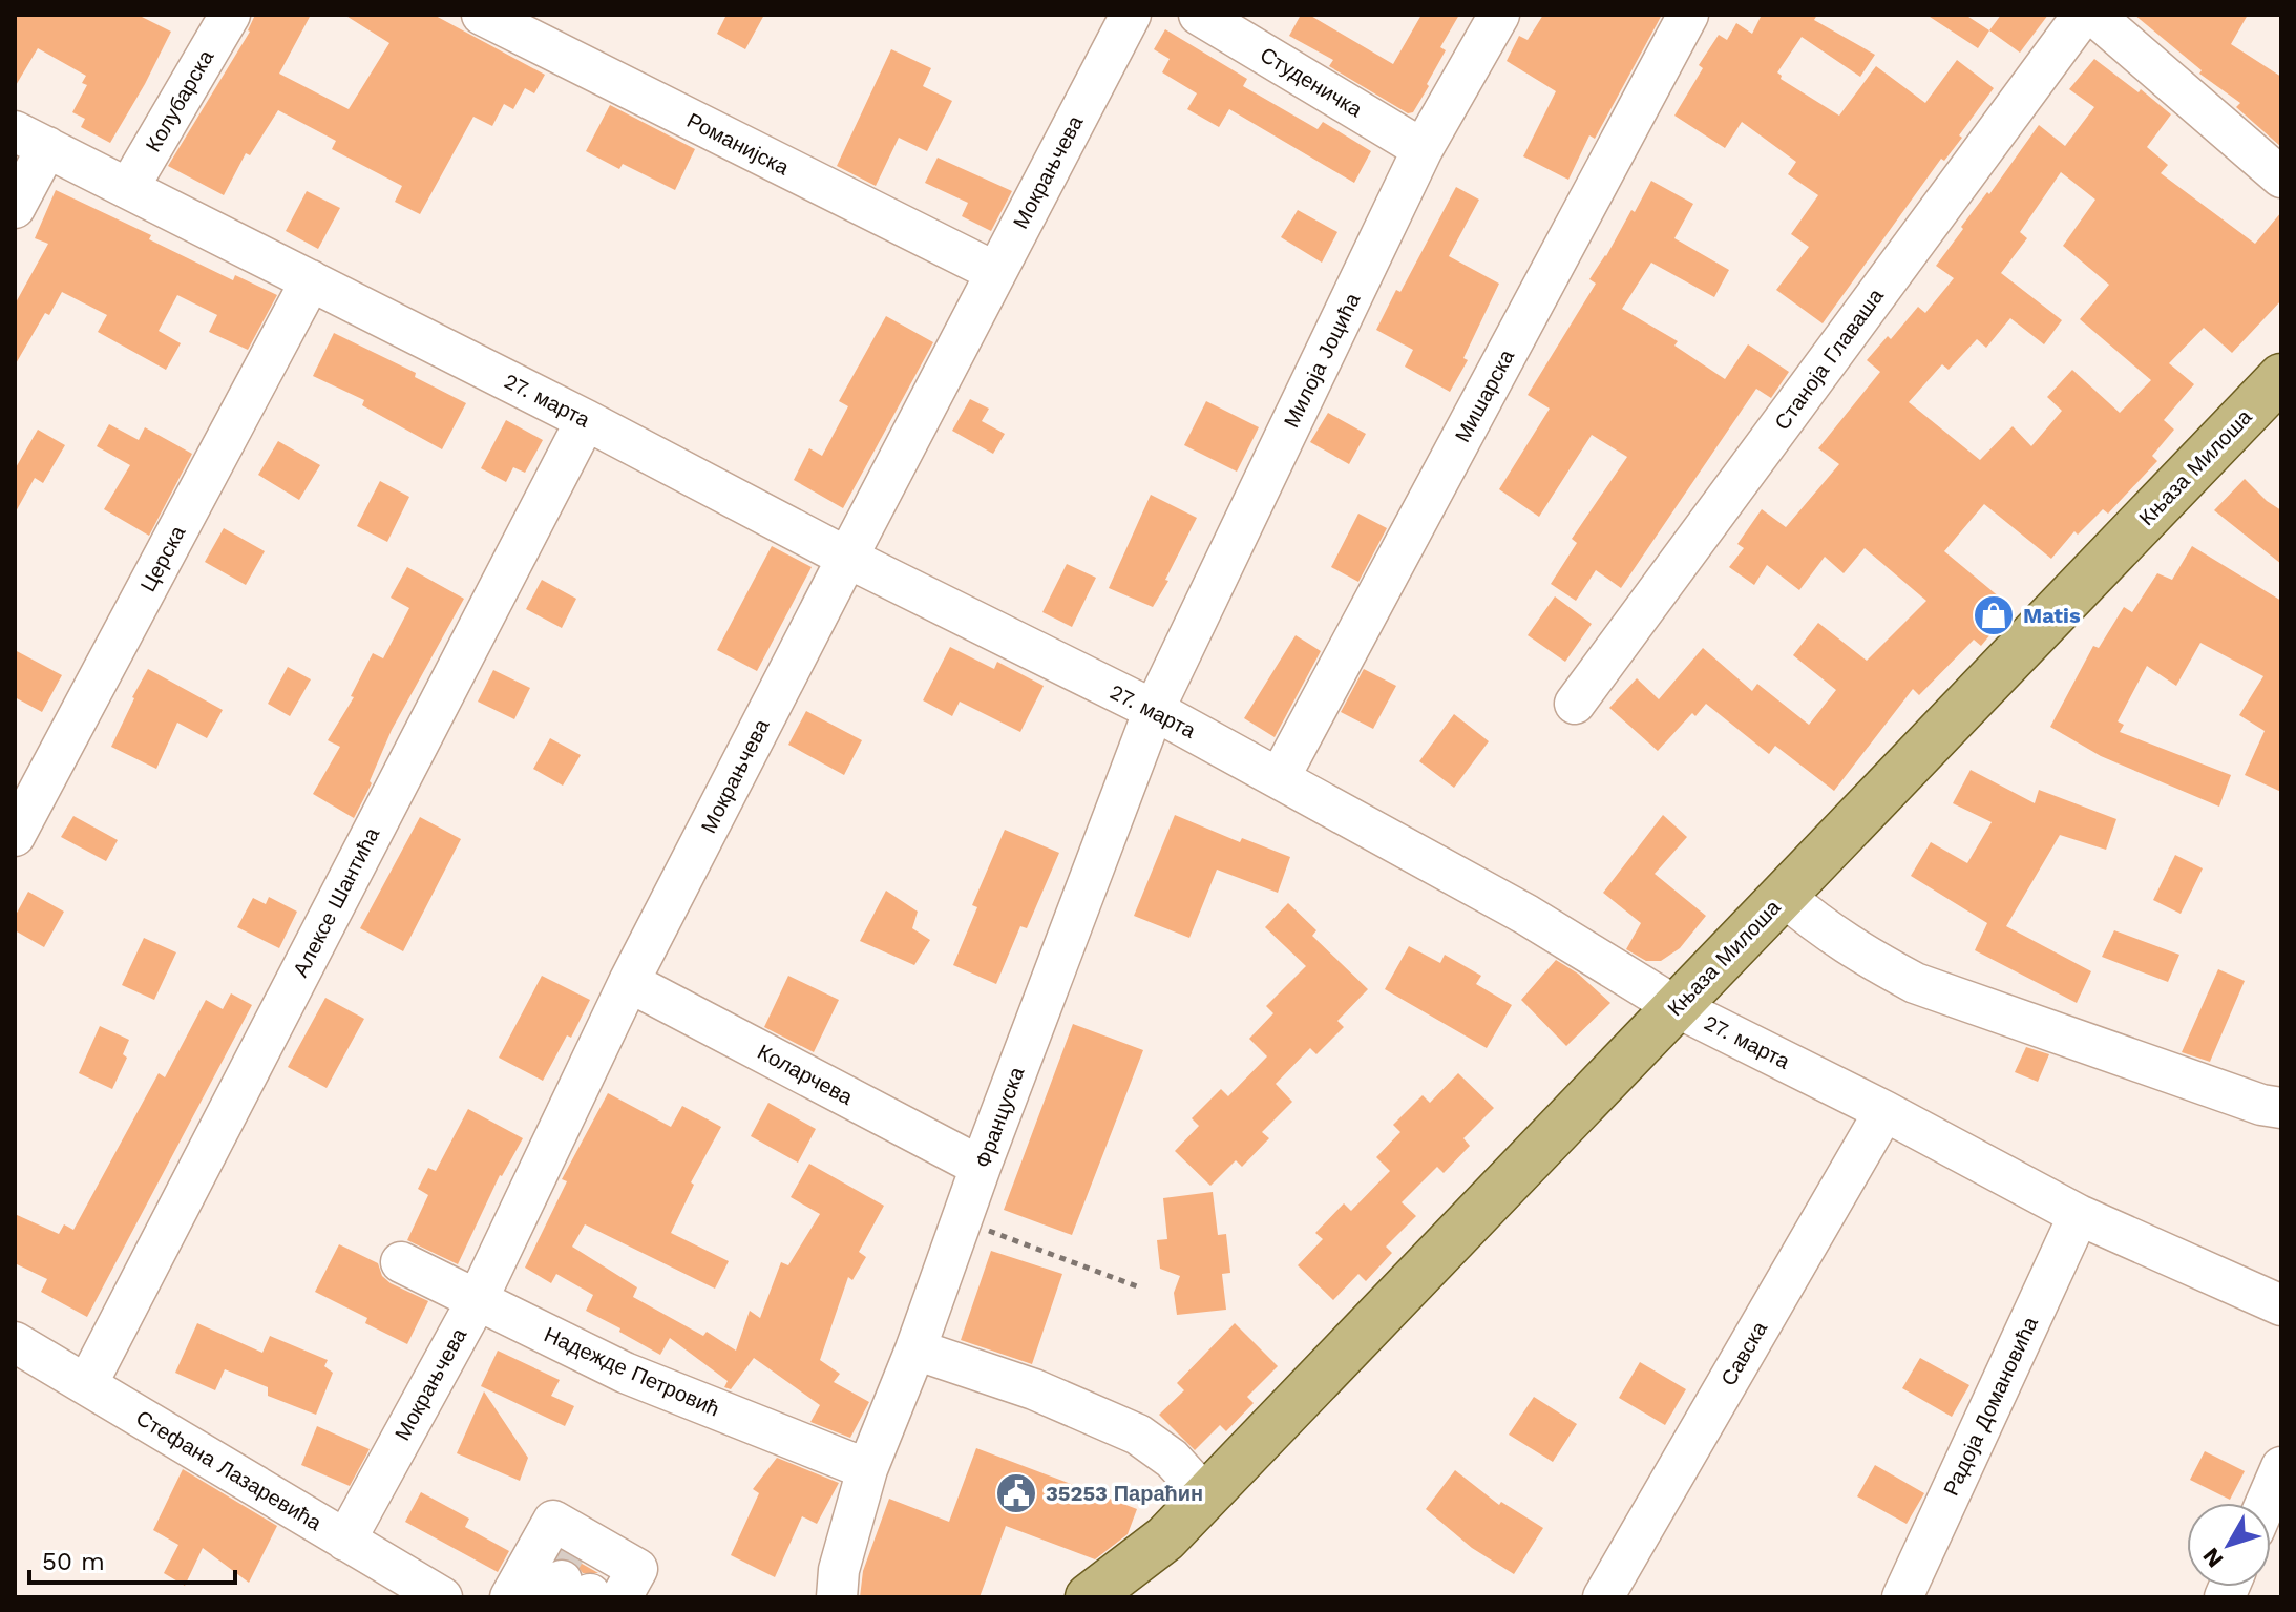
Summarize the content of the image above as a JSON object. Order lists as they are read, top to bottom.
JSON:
{
  "streets": {
    "main road": ["Књаза Милоша"],
    "street": [
      "Студеничка",
      "Колубарска",
      "Романијска",
      "Мокрањчева",
      "Станоја Главаша",
      "Милоја Јоцића",
      "Мишарска",
      "27. марта",
      "Церска",
      "Алексе Шантића",
      "Коларчева",
      "Француска",
      "Савска",
      "Надежде Петровић",
      "Радоја Домановића",
      "Стефана Лазаревића"
    ]
  },
  "crossings": [
    ["Студеничка", "Милоја Јоцића"],
    ["Колубарска", "27. марта"],
    ["Романијска", "Мокрањчева"],
    ["Мокрањчева", "27. марта"],
    ["Мокрањчева", "Коларчева"],
    ["Мокрањчева", "Надежде Петровић"],
    ["Мокрањчева", "Стефана Лазаревића"],
    ["Милоја Јоцића", "27. марта"],
    ["Милоја Јоцића", "Француска"],
    ["Мишарска", "27. марта"],
    ["27. марта", "Књаза Милоша"],
    ["27. марта", "Церска"],
    ["27. марта", "Алексе Шантића"],
    ["27. марта", "Француска"],
    ["27. марта", "Савска"],
    ["27. марта", "Радоја Домановића"],
    ["Алексе Шантића", "Стефана Лазаревића"],
    ["Коларчева", "Француска"],
    ["Француска", "Надежде Петровић"]
  ],
  "places": {
    "shop": ["Matis"],
    "public building": ["35253 Параћин"]
  },
  "scale_bar": "50 m",
  "north": "bottom left"
}
